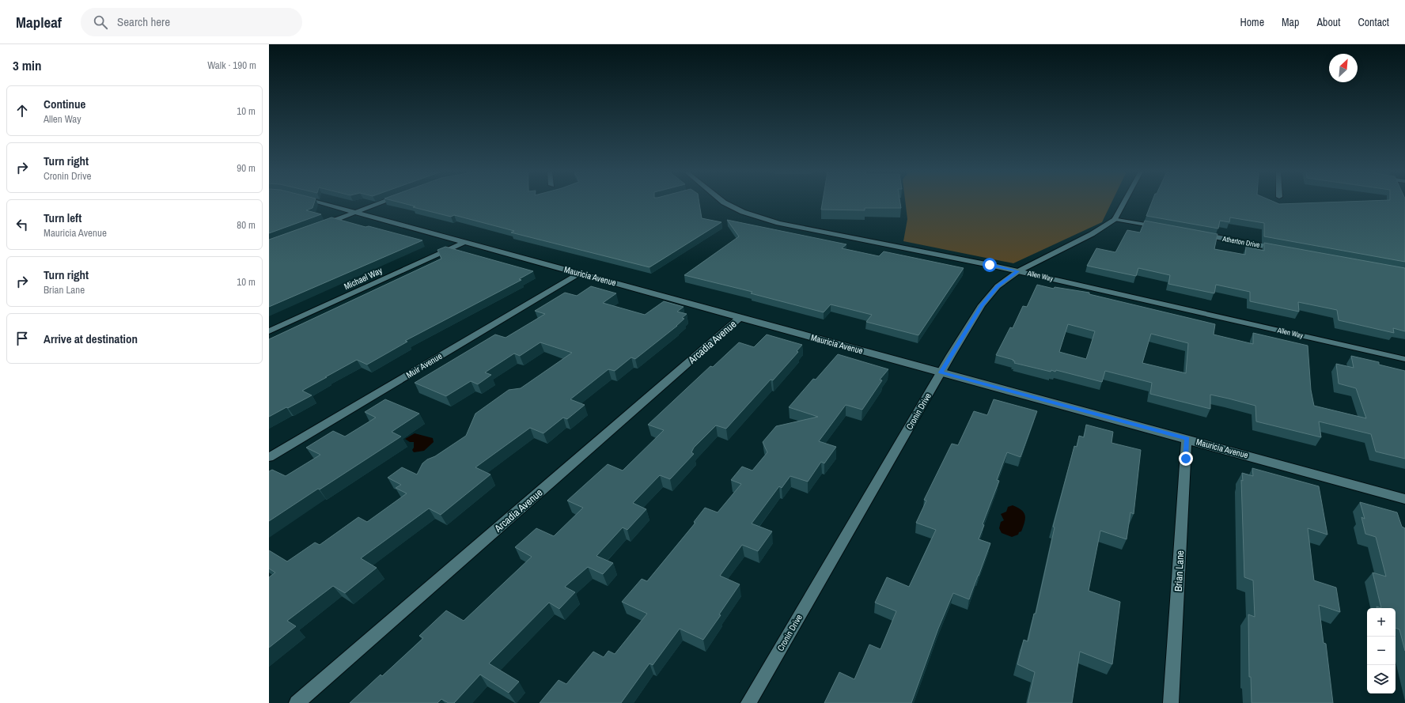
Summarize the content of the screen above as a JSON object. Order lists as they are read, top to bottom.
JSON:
{
  "streets": {
    "street": [
      "Atherton Drive",
      "Mauricia Avenue",
      "Allen Way",
      "Michael Way",
      "Arcadia Avenue",
      "Muir Avenue",
      "Cronin Drive",
      "Brian Lane"
    ]
  },
  "crossings": [
    ["Mauricia Avenue", "Michael Way"],
    ["Mauricia Avenue", "Arcadia Avenue"],
    ["Mauricia Avenue", "Muir Avenue"],
    ["Mauricia Avenue", "Cronin Drive"],
    ["Mauricia Avenue", "Brian Lane"],
    ["Allen Way", "Cronin Drive"]
  ],
  "north": "top right",
  "page": {
    "header": "Mapleaf",
    "search": "Search here",
    "nav": [
      "Home",
      "Map",
      "About",
      "Contact"
    ],
    "heading": ["3 min", "Walk · 190 m"],
    "list": [
      ["Continue", "Allen Way", "10 m"],
      ["Turn right", "Cronin Drive", "90 m"],
      ["Turn left", "Mauricia Avenue", "80 m"],
      ["Turn right", "Brian Lane", "10 m"],
      "Arrive at destination"
    ],
    "map_buttons": ["+", "−"]
  }
}
